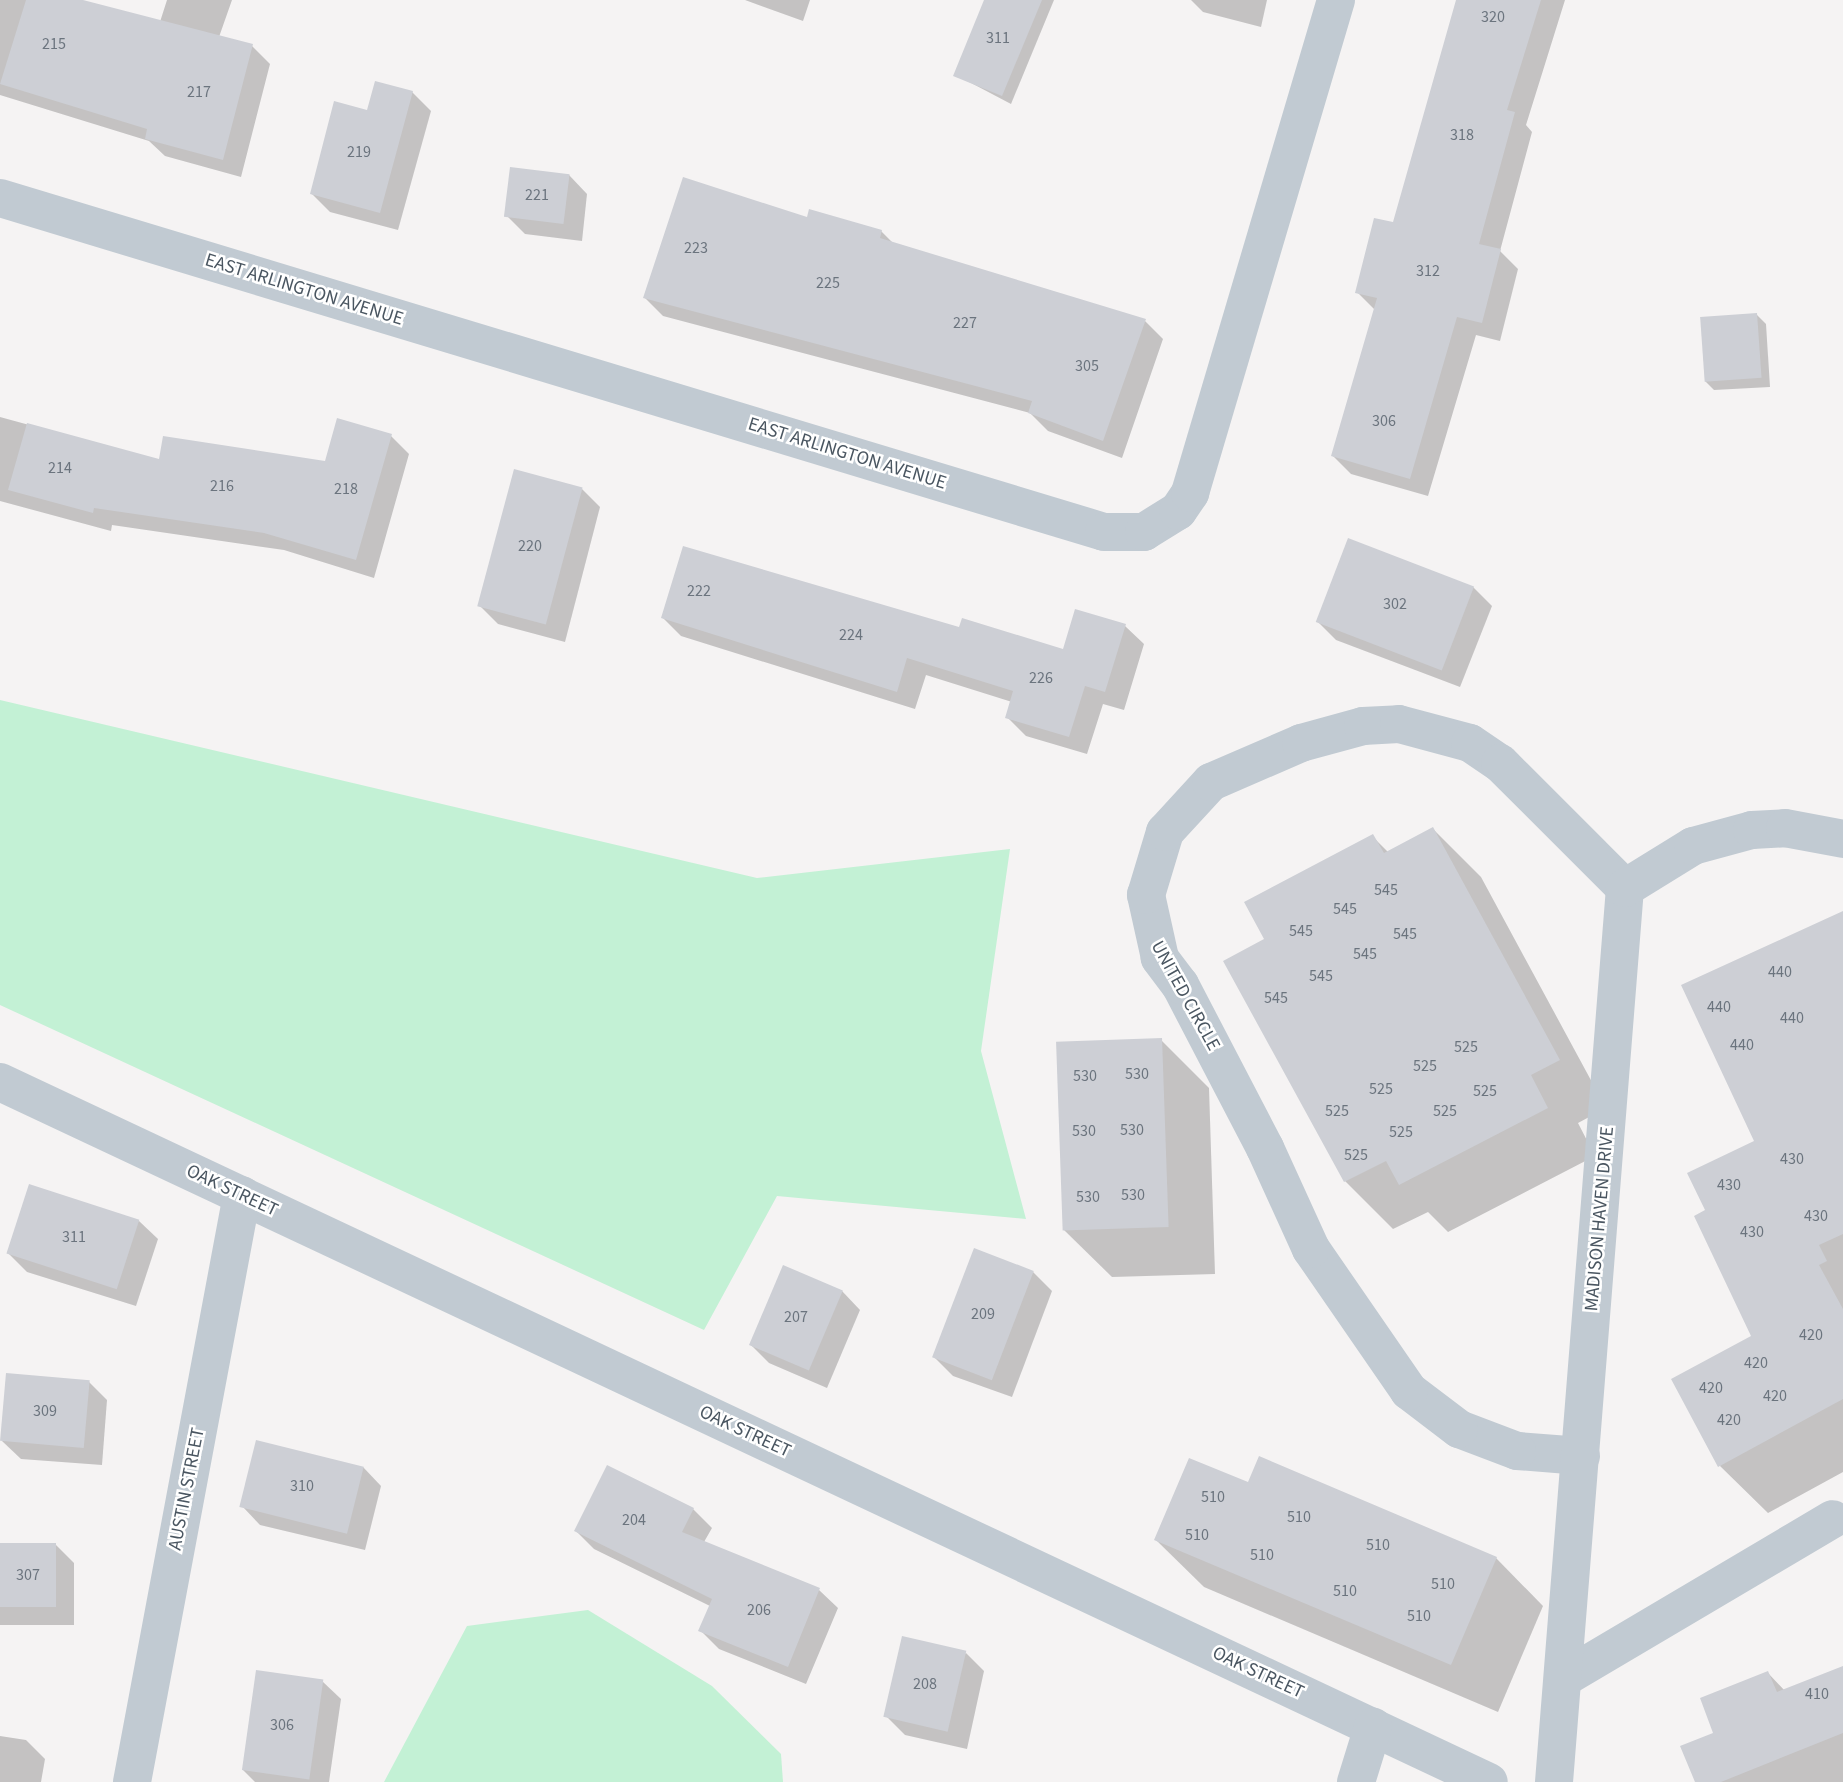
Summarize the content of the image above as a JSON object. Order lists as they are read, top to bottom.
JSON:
{
  "streets": {
    "street": [
      "EAST ARLINGTON AVENUE",
      "UNITED CIRCLE",
      "OAK STREET",
      "MADISON HAVEN DRIVE",
      "AUSTIN STREET"
    ]
  },
  "crossings": [
    ["UNITED CIRCLE", "MADISON HAVEN DRIVE"],
    ["OAK STREET", "AUSTIN STREET"]
  ],
  "house_numbers": [
    "320",
    "311",
    "215",
    "217",
    "318",
    "219",
    "221",
    "223",
    "312",
    "225",
    "227",
    "305",
    "306",
    "214",
    "216",
    "218",
    "220",
    "222",
    "302",
    "224",
    "226",
    "545",
    "545",
    "545",
    "545",
    "545",
    "440",
    "545",
    "545",
    "440",
    "440",
    "440",
    "525",
    "525",
    "530",
    "530",
    "525",
    "525",
    "525",
    "525",
    "530",
    "530",
    "525",
    "525",
    "430",
    "430",
    "530",
    "530",
    "430",
    "430",
    "311",
    "209",
    "207",
    "420",
    "420",
    "420",
    "420",
    "309",
    "420",
    "310",
    "510",
    "510",
    "204",
    "510",
    "510",
    "510",
    "307",
    "510",
    "510",
    "206",
    "510",
    "208",
    "410",
    "306"
  ]
}
